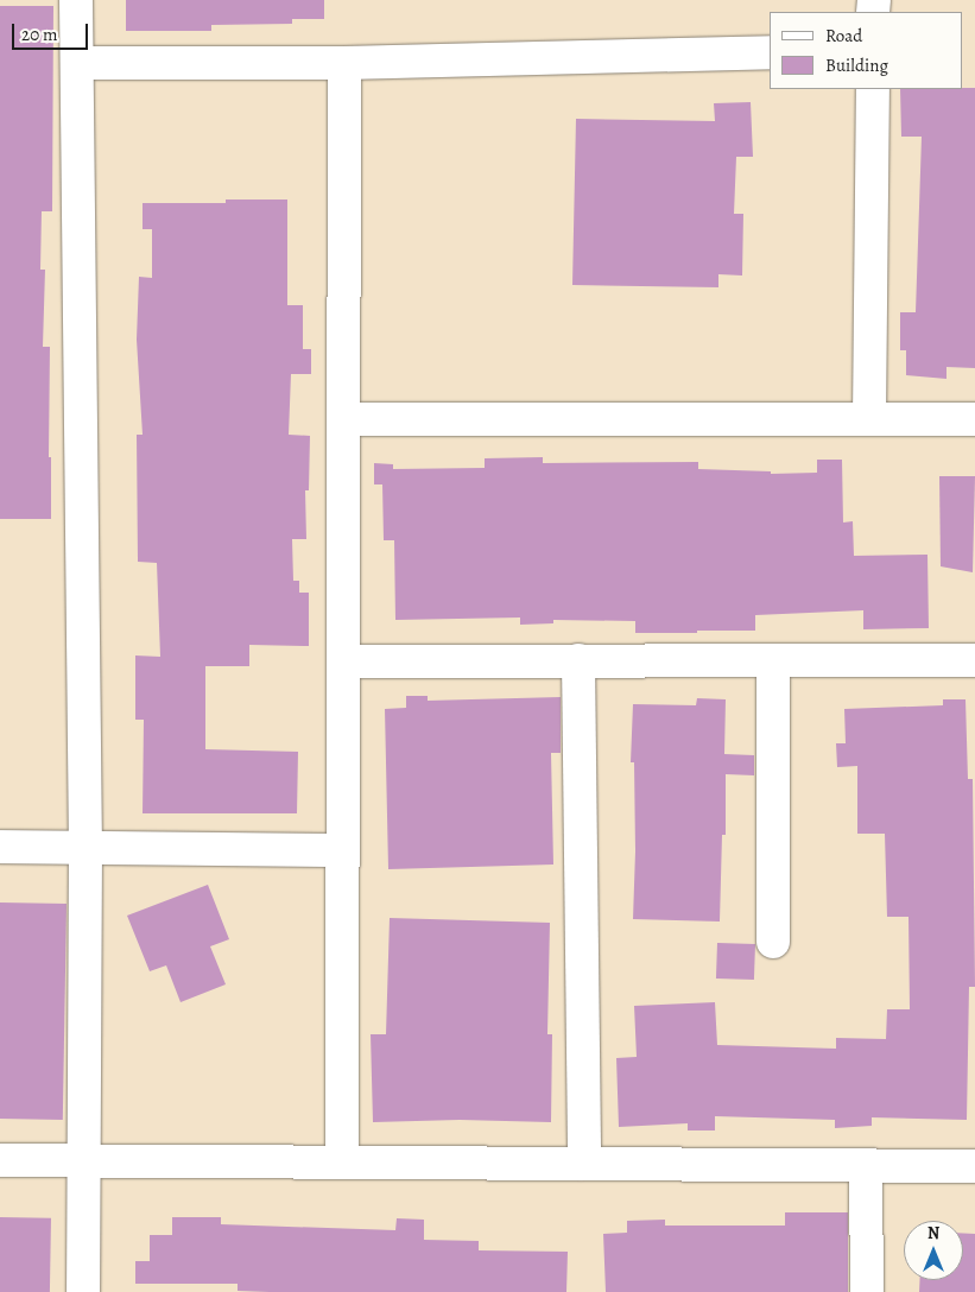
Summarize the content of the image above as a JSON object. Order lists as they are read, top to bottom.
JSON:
{
  "legend": ["Road", "Building"],
  "scale_bar": "20 m",
  "north": "top"
}
